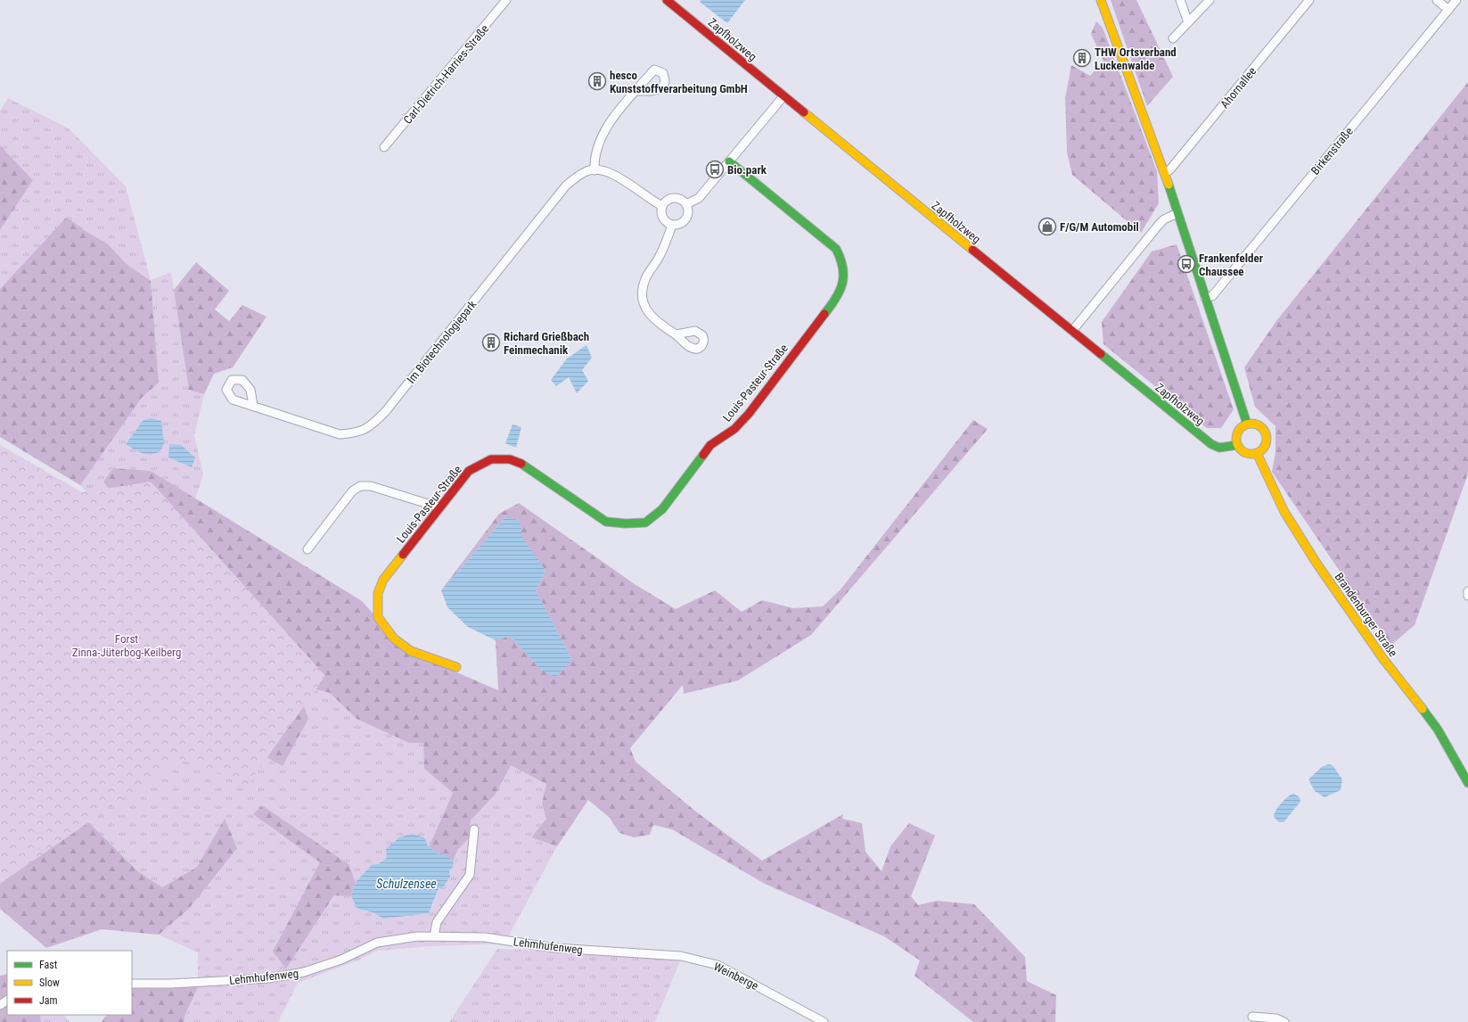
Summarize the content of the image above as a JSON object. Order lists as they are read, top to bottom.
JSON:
{
  "streets": {
    "street": [
      "Zapfholzweg",
      "Carl-Dietrich-Harries-Straße",
      "Ahornallee",
      "Birkenstraße",
      "Im Biotechnologiepark",
      "Louis-Pasteur-Straße",
      "Brandenburger Straße",
      "Lehmhufenweg",
      "Weinberge"
    ]
  },
  "crossings": [
    ["Zapfholzweg", "Brandenburger Straße"],
    ["Lehmhufenweg", "Weinberge"]
  ],
  "water": ["Schulzensee"],
  "parks": ["Forst Zinna-Jüterbog-Keilberg"],
  "places": {
    "building": ["THW Ortsverband Luckenwalde", "hesco Kunststoffverarbeitung GmbH", "Richard Grießbach Feinmechanik"],
    "bus stop": ["Bio.park", "Frankenfelder Chaussee"],
    "shop": ["F/G/M Automobil"]
  },
  "legend": ["Fast", "Slow", "Jam"]
}
